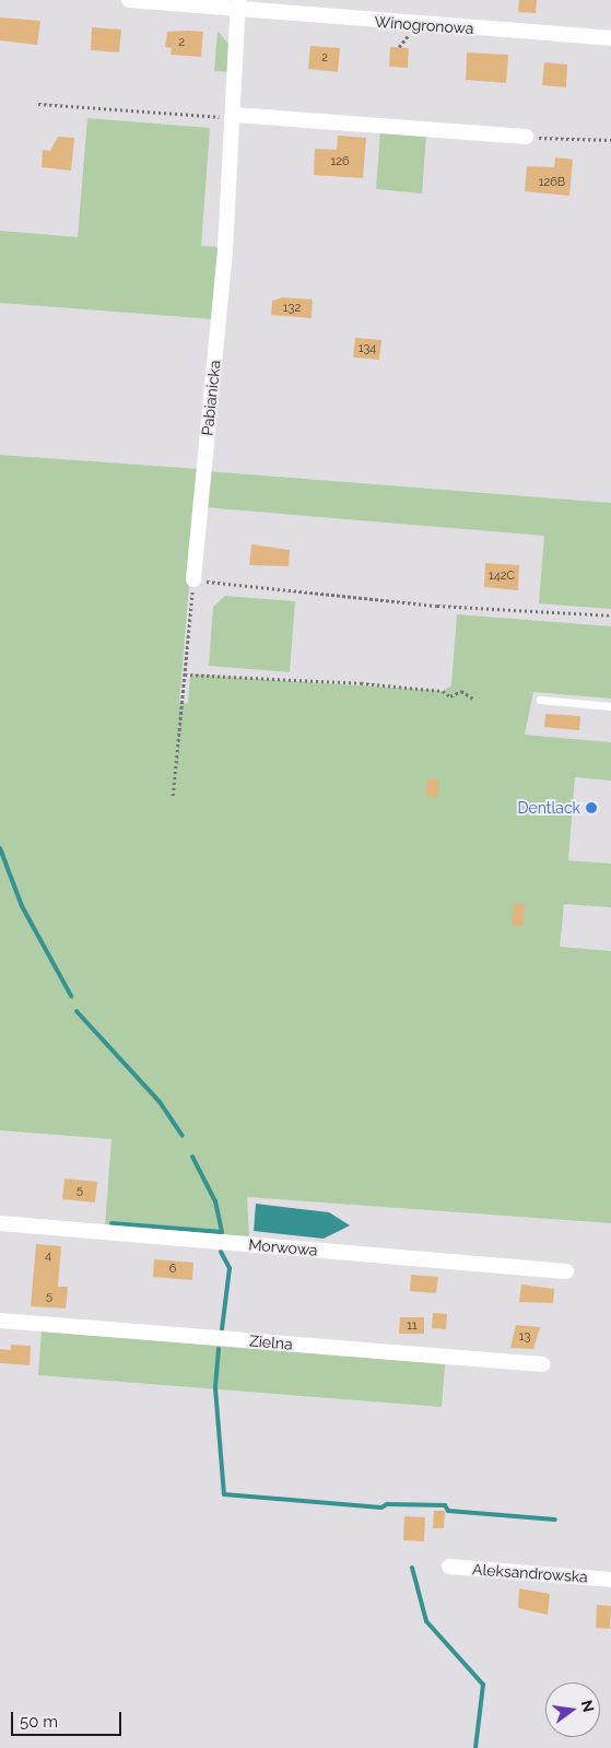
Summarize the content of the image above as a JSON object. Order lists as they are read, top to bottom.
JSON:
{
  "streets": {
    "street": [
      "Winogronowa",
      "Pabianicka",
      "Morwowa",
      "Zielna",
      "Aleksandrowska"
    ]
  },
  "crossings": [
    ["Winogronowa", "Pabianicka"]
  ],
  "places": ["Dentlack"],
  "house_numbers": [
    "2",
    "2",
    "126",
    "126B",
    "132",
    "134",
    "142C",
    "5",
    "4",
    "6",
    "5",
    "11",
    "13"
  ],
  "scale_bar": "50 m",
  "north": "right"
}
